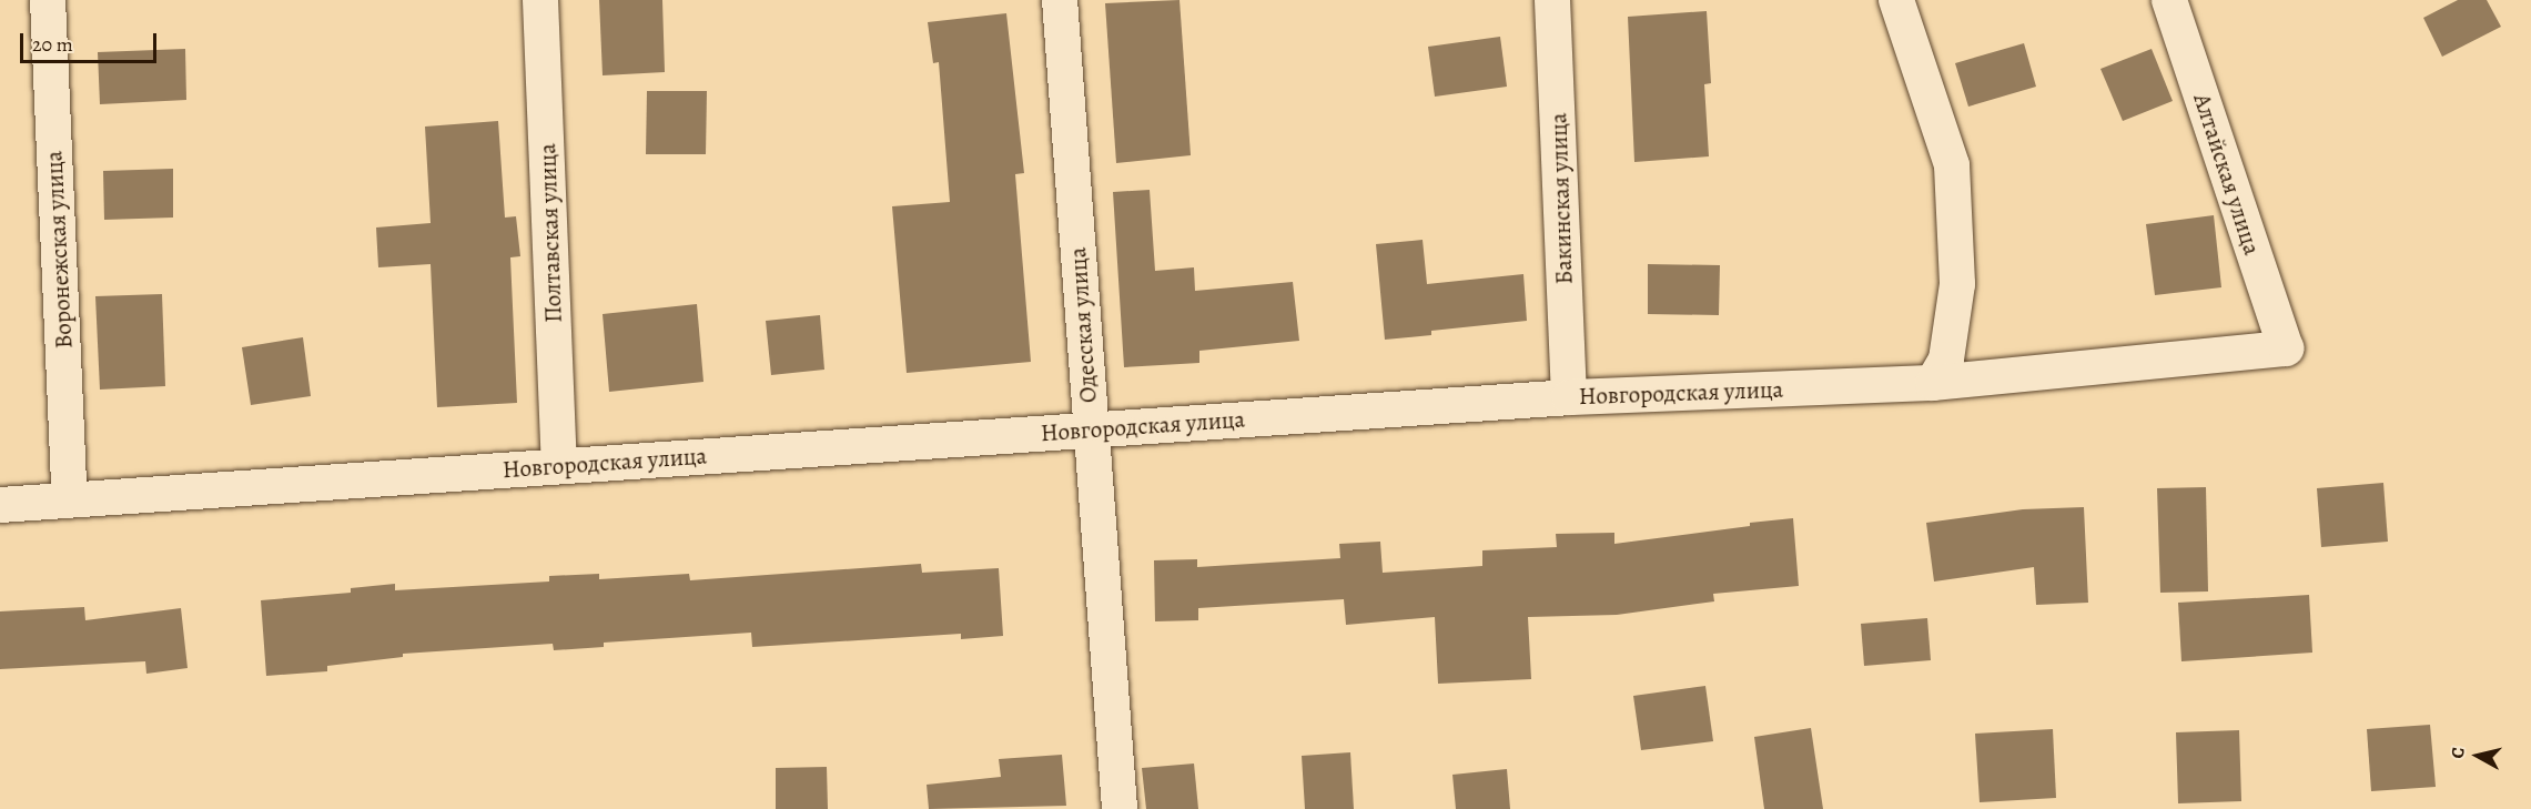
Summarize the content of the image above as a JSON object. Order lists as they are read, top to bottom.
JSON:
{
  "streets": {
    "street": [
      "Алтайская улица",
      "Бакинская улица",
      "Полтавская улица",
      "Воронежская улица",
      "Одесская улица",
      "Новгородская улица"
    ]
  },
  "crossings": [
    ["Алтайская улица", "Новгородская улица"],
    ["Бакинская улица", "Новгородская улица"],
    ["Полтавская улица", "Новгородская улица"],
    ["Воронежская улица", "Новгородская улица"],
    ["Одесская улица", "Новгородская улица"]
  ],
  "scale_bar": "20 m",
  "north": "left"
}
